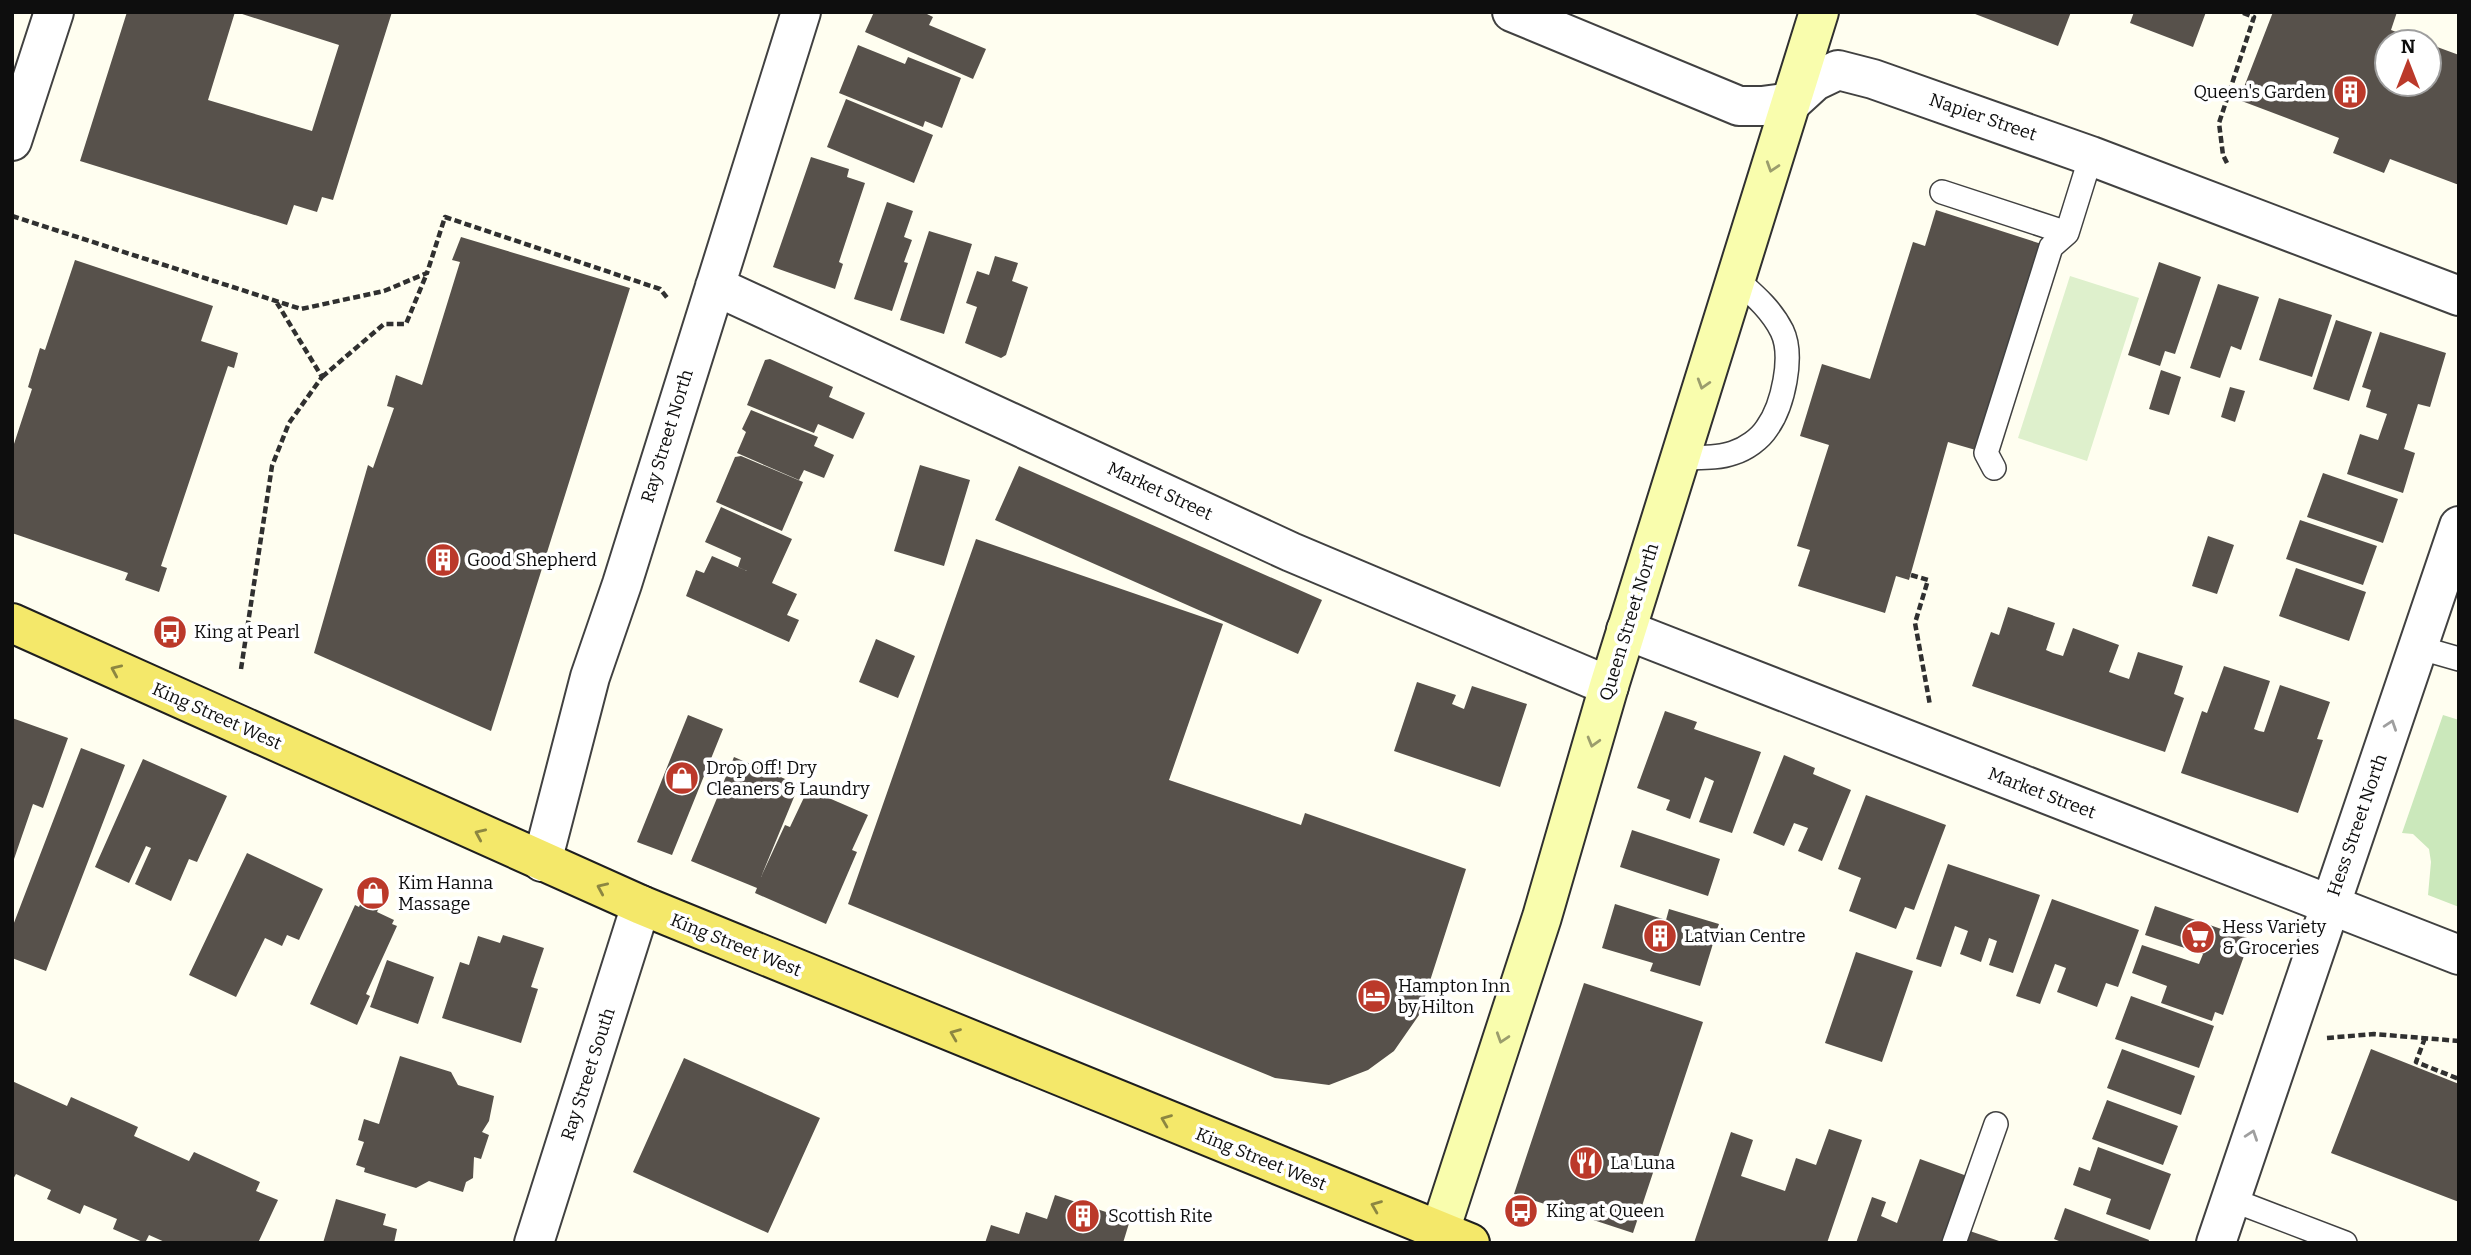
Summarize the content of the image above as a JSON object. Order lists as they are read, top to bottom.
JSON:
{
  "streets": {
    "main road": ["Queen Street North", "King Street West"],
    "street": [
      "Napier Street",
      "Ray Street North",
      "Market Street",
      "Hess Street North",
      "Ray Street South"
    ]
  },
  "crossings": [
    ["Napier Street", "Queen Street North"],
    ["Ray Street North", "Market Street"],
    ["Ray Street North", "King Street West"],
    ["Market Street", "Queen Street North"],
    ["Market Street", "Hess Street North"],
    ["Queen Street North", "King Street West"],
    ["King Street West", "Ray Street South"]
  ],
  "one_way": ["Queen Street North", "King Street West", "Hess Street North"],
  "places": {
    "building": [
      "Queen's Garden",
      "Good Shepherd",
      "Latvian Centre",
      "Scottish Rite"
    ],
    "bus stop": ["King at Pearl", "King at Queen"],
    "shop": ["Drop Off! Dry Cleaners & Laundry", "Kim Hanna Massage"],
    "supermarket": ["Hess Variety & Groceries"],
    "hotel": ["Hampton Inn by Hilton"],
    "restaurant": ["La Luna"]
  },
  "north": "top"
}
